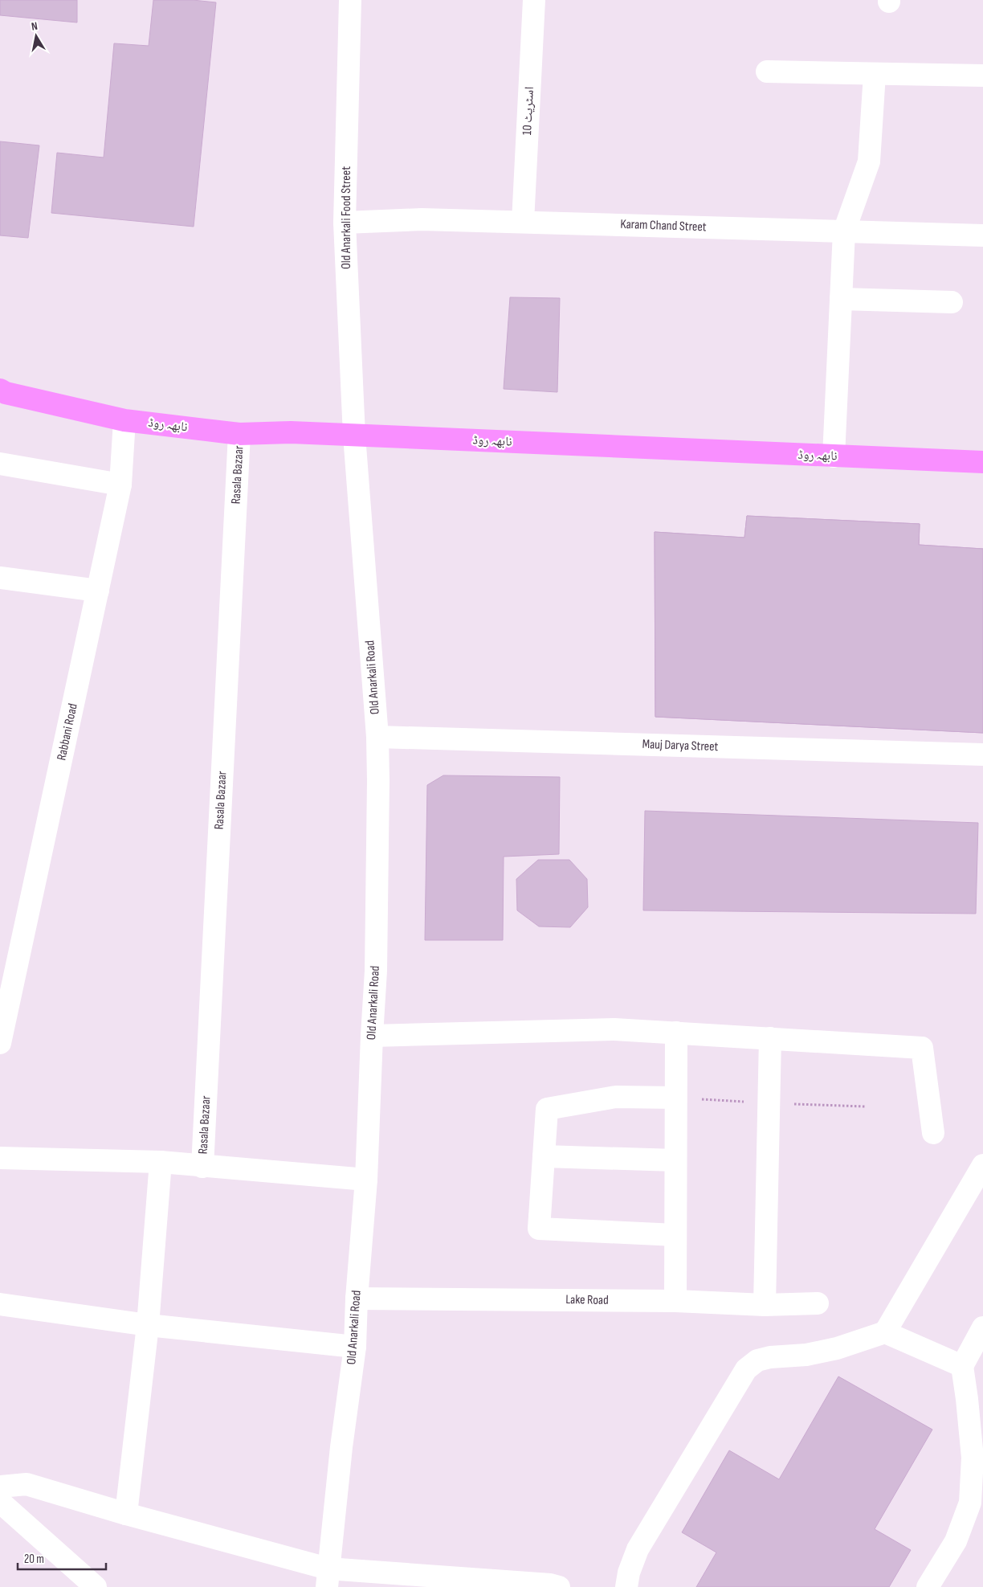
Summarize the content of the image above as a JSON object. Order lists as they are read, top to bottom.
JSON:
{
  "streets": {
    "main road": ["نابھہ روڈ"],
    "street": [
      "اسٹریٹ 10",
      "Old Anarkali Food Street",
      "Karam Chand Street",
      "Rasala Bazaar",
      "Old Anarkali Road",
      "Rabbani Road",
      "Mauj Darya Street",
      "Lake Road"
    ]
  },
  "crossings": [
    ["اسٹریٹ 10", "Karam Chand Street"],
    ["Old Anarkali Food Street", "Karam Chand Street"],
    ["Old Anarkali Food Street", "نابھہ روڈ"],
    ["Old Anarkali Food Street", "Old Anarkali Road"],
    ["نابھہ روڈ", "Rasala Bazaar"],
    ["نابھہ روڈ", "Old Anarkali Road"],
    ["نابھہ روڈ", "Rabbani Road"],
    ["Old Anarkali Road", "Mauj Darya Street"],
    ["Old Anarkali Road", "Lake Road"]
  ],
  "scale_bar": "20 m",
  "north": "top"
}
